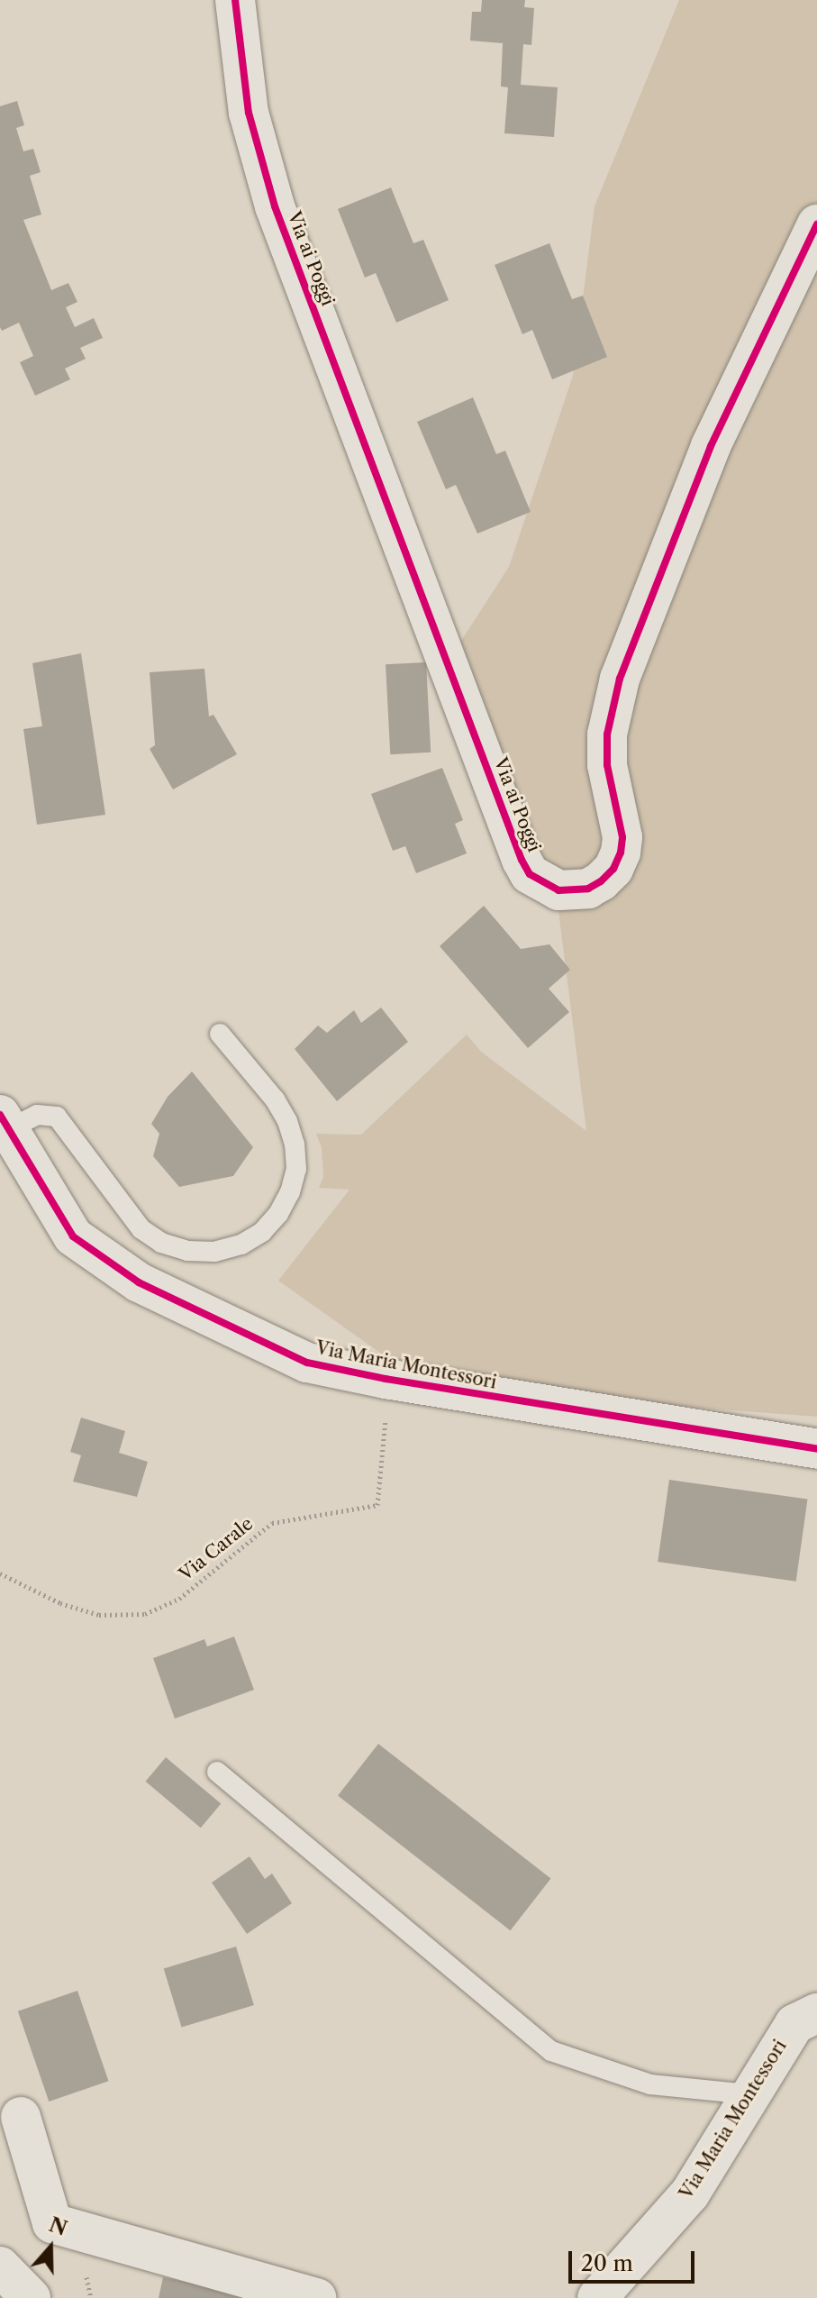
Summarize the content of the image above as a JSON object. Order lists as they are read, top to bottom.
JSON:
{
  "streets": {
    "street": ["Via ai Poggi", "Via Maria Montessori"],
    "path": ["Via Carale"]
  },
  "crossings": [
    ["Via Maria Montessori", "Via Carale"]
  ],
  "scale_bar": "20 m",
  "north": "top"
}
